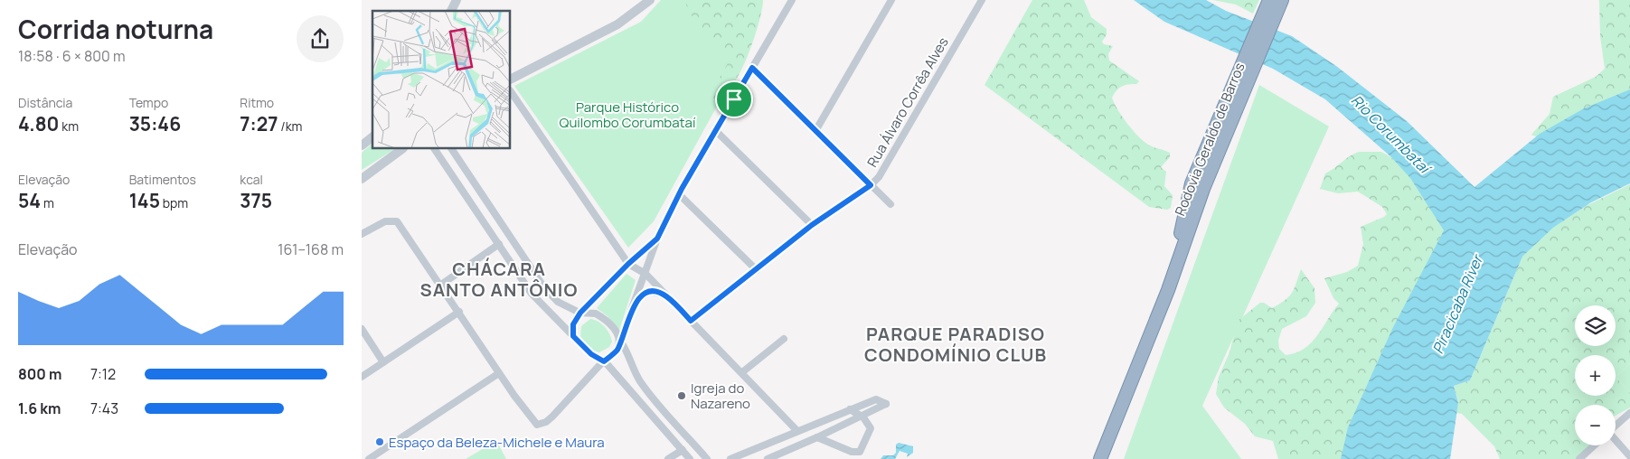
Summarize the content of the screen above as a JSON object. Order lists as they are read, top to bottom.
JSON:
{
  "streets": {
    "highway": ["Rodovia Geraldo de Barros"],
    "street": ["Rua Álvaro Corrêa Alves"]
  },
  "districts": ["CHÁCARA SANTO ANTÔNIO", "PARQUE PARADISO CONDOMÍNIO CLUB"],
  "water": ["Rio Corumbataí", "Piracicaba River"],
  "parks": ["Parque Histórico Quilombo Corumbataí"],
  "places": ["Igreja do Nazareno", "Espaço da Beleza-Michele e Maura"],
  "page": {
    "heading": ["Corrida noturna", "18:58 · 6 × 800 m"],
    "stats": [
      ["Distância", "4.80 km"],
      ["Tempo", "35:46"],
      ["Ritmo", "7:27 /km"],
      ["Elevação", "54 m"],
      ["Batimentos", "145 bpm"],
      ["kcal", "375"]
    ],
    "chart": ["Elevação", "161–168 m"],
    "map_buttons": ["+", "−"],
    "list": [
      {
        "name": "800 m",
        "note": "7:12"
      },
      {
        "name": "1.6 km",
        "note": "7:43"
      }
    ]
  }
}
